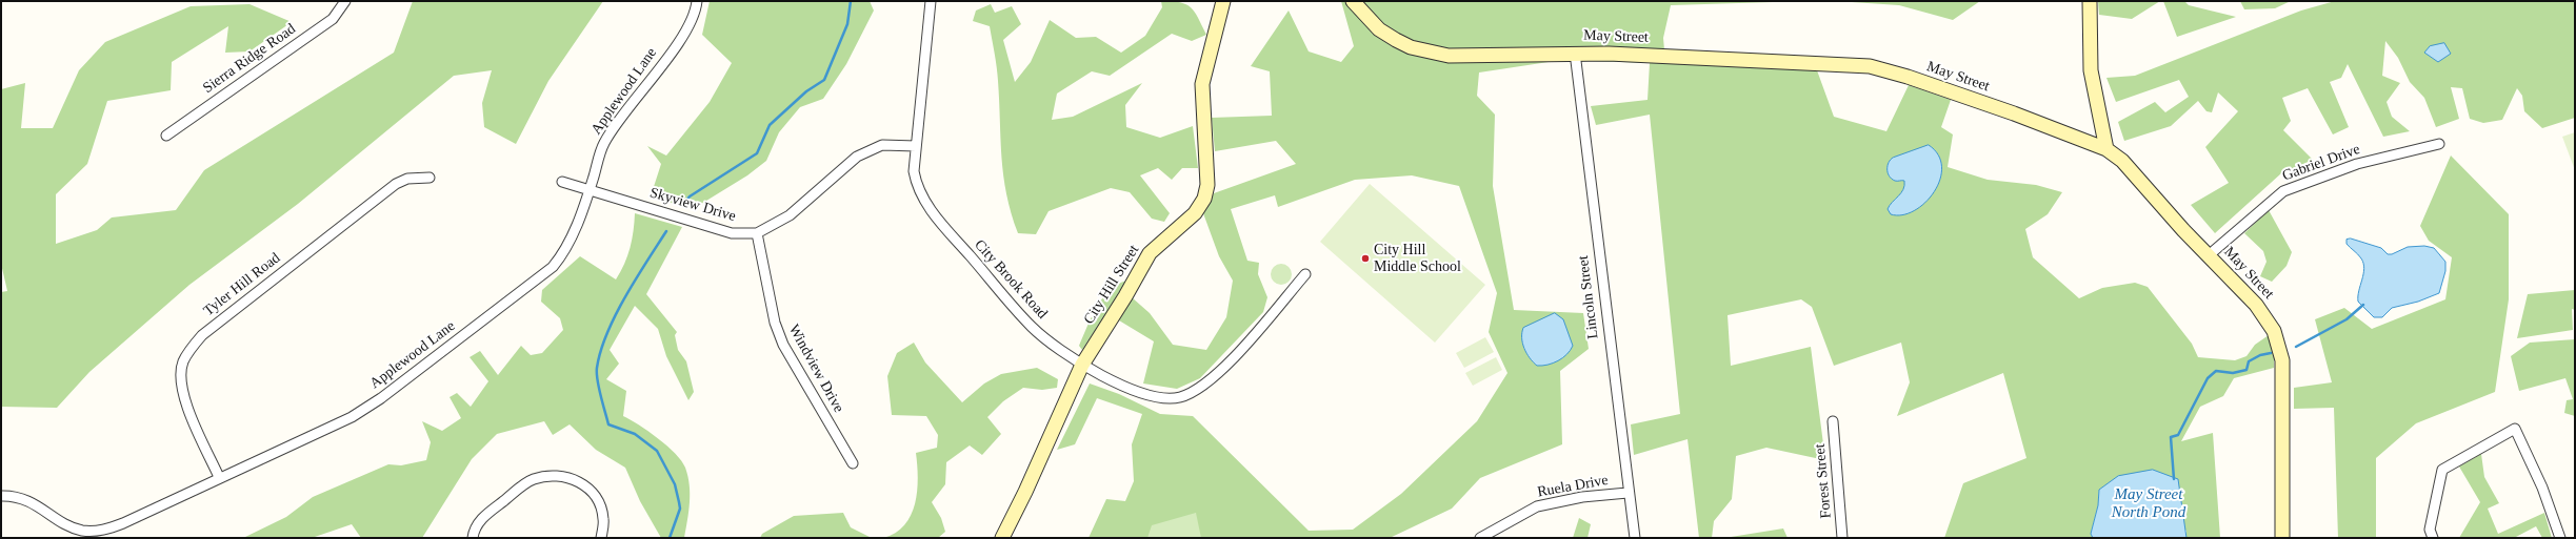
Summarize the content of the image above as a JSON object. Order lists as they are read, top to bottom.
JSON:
{
  "streets": {
    "street": [
      "May Street",
      "Sierra Ridge Road",
      "Applewood Lane",
      "Gabriel Drive",
      "Skyview Drive",
      "City Brook Road",
      "Tyler Hill Road",
      "City Hill Street",
      "Lincoln Street",
      "Windview Drive",
      "Forest Street",
      "Ruela Drive"
    ]
  },
  "crossings": [
    ["May Street", "Gabriel Drive"],
    ["May Street", "Lincoln Street"],
    ["Applewood Lane", "Skyview Drive"],
    ["Applewood Lane", "Tyler Hill Road"],
    ["Skyview Drive", "City Brook Road"],
    ["Skyview Drive", "Windview Drive"],
    ["City Brook Road", "City Hill Street"],
    ["Lincoln Street", "Ruela Drive"]
  ],
  "water": ["May Street North Pond"],
  "places": ["City Hill Middle School"]
}
